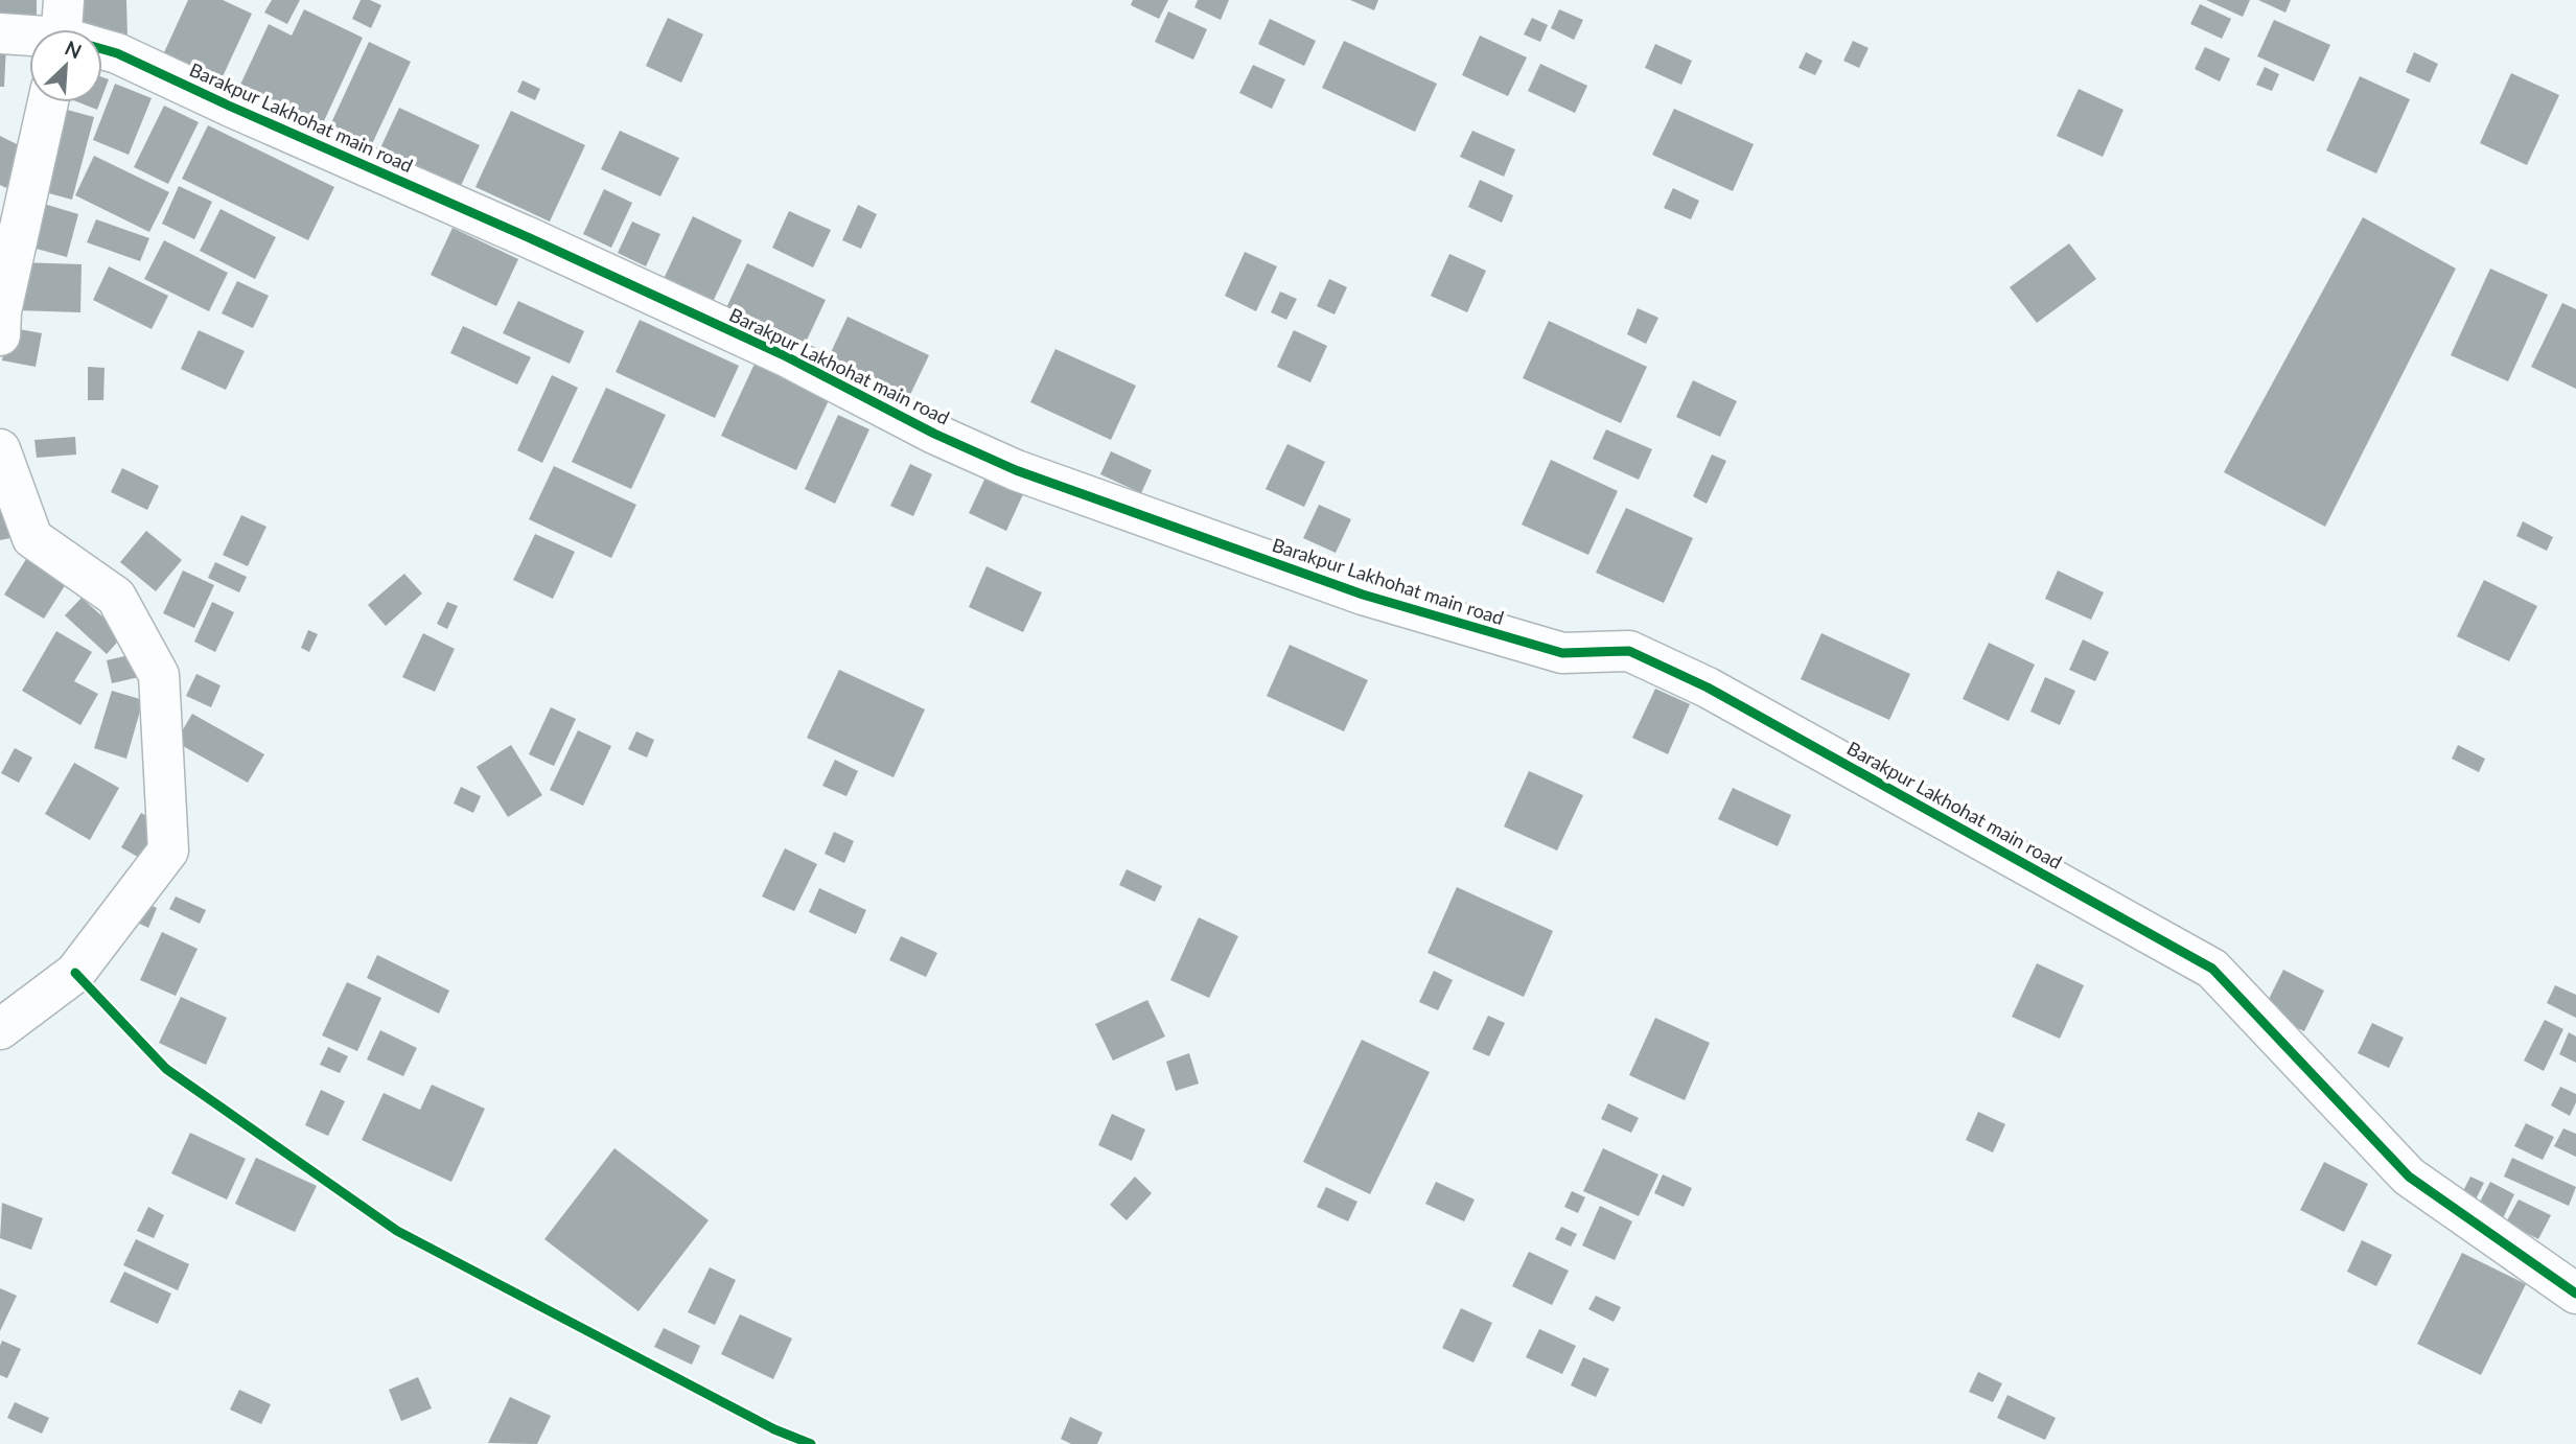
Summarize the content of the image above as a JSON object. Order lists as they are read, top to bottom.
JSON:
{
  "streets": {
    "street": ["Barakpur Lakhohat main road"]
  },
  "north": "top right"
}
